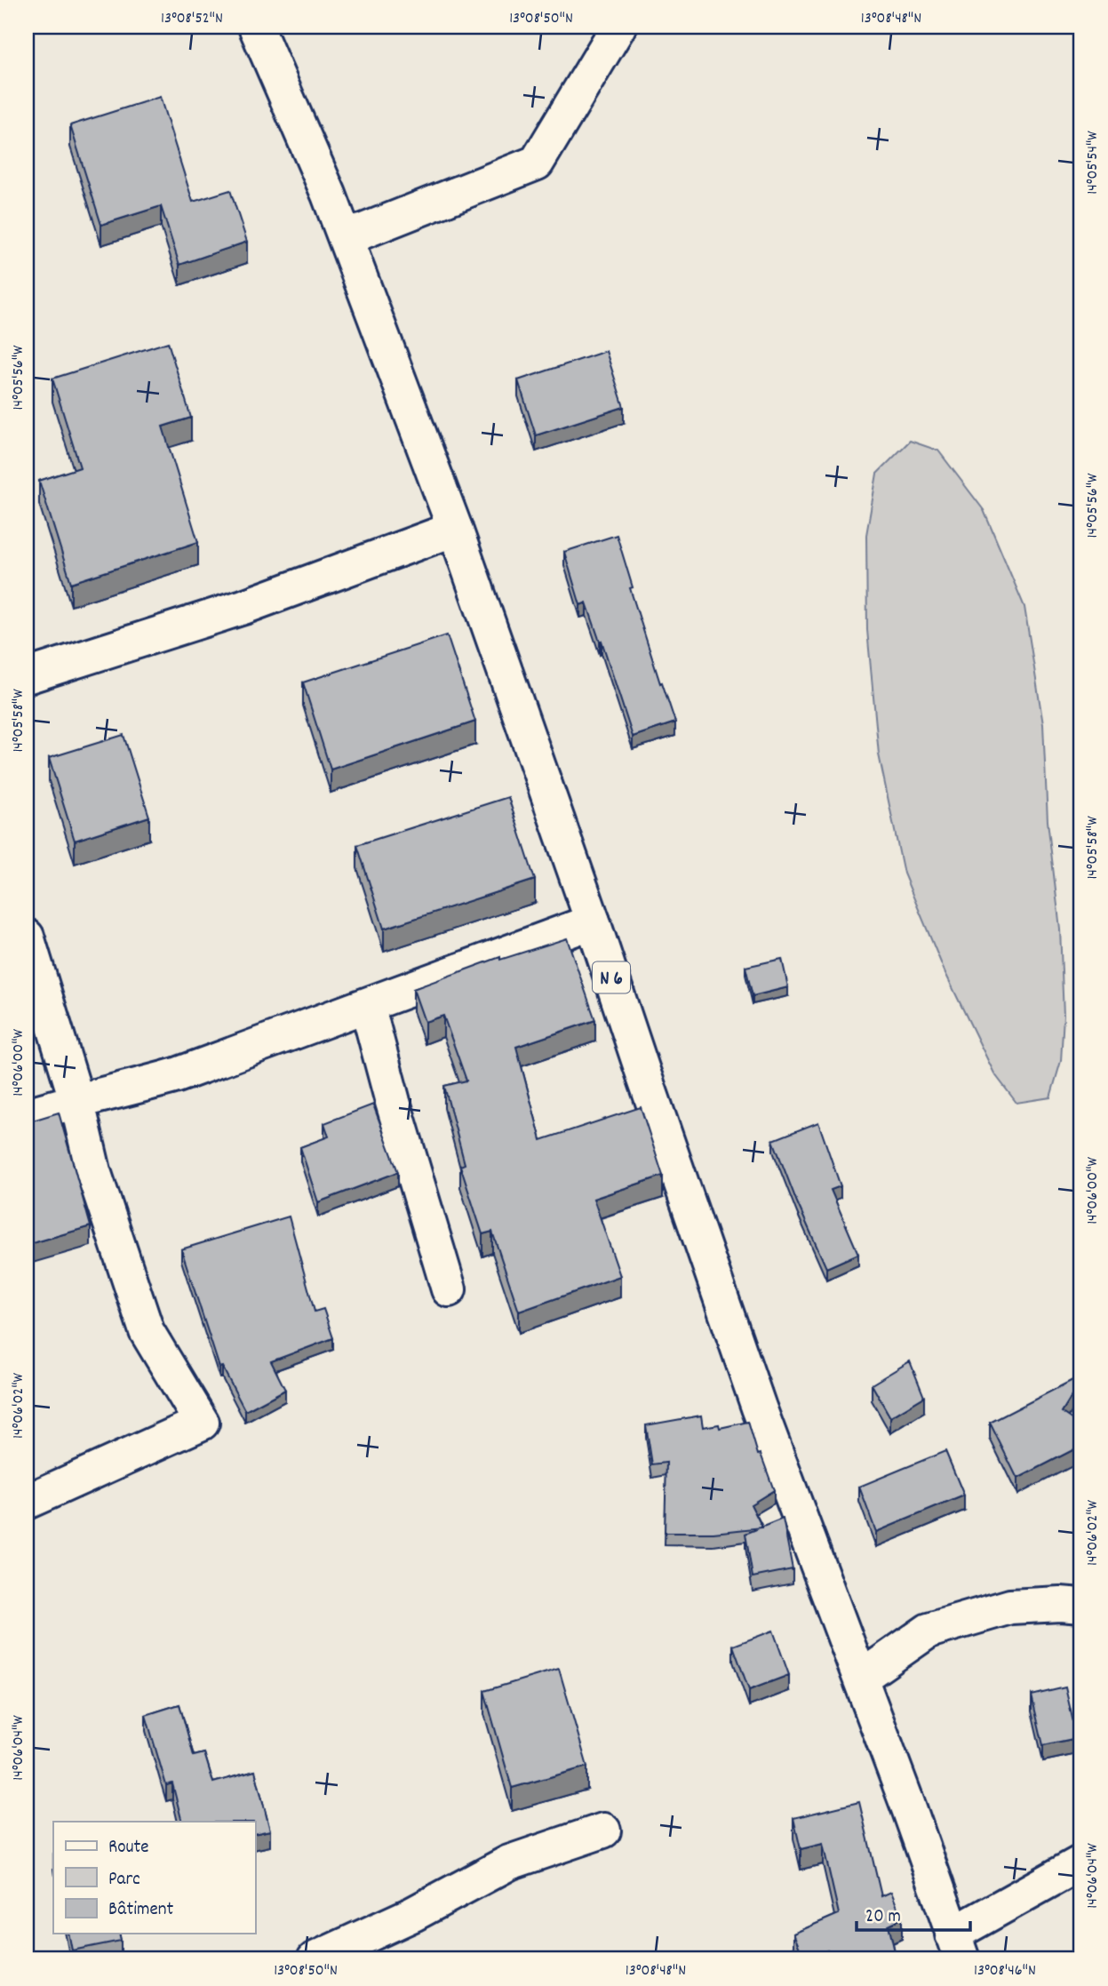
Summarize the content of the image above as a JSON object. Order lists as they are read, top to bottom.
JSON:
{
  "streets": {
    "street": ["N 6"]
  },
  "legend": ["Route", "Parc", "Bâtiment"],
  "scale_bar": "20 m",
  "coordinates": [
    "13°08'52\"N",
    "13°08'50\"N",
    "13°08'48\"N",
    "14°05'54\"W",
    "14°05'56\"W",
    "14°05'58\"W",
    "14°06'00\"W",
    "14°06'02\"W",
    "14°06'04\"W",
    "13°08'46\"N"
  ]
}
